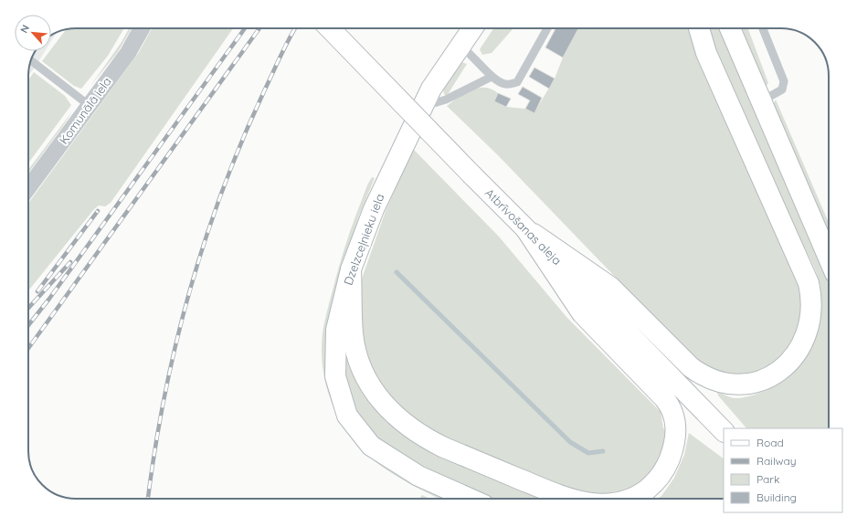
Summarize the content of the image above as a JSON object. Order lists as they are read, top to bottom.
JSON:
{
  "streets": {
    "main road": ["Atbrīvošanas aleja", "Dzelzceļnieku iela"],
    "street": ["Komunālā iela"]
  },
  "legend": [
    "Road",
    "Railway",
    "Park",
    "Building"
  ],
  "north": "top left"
}
